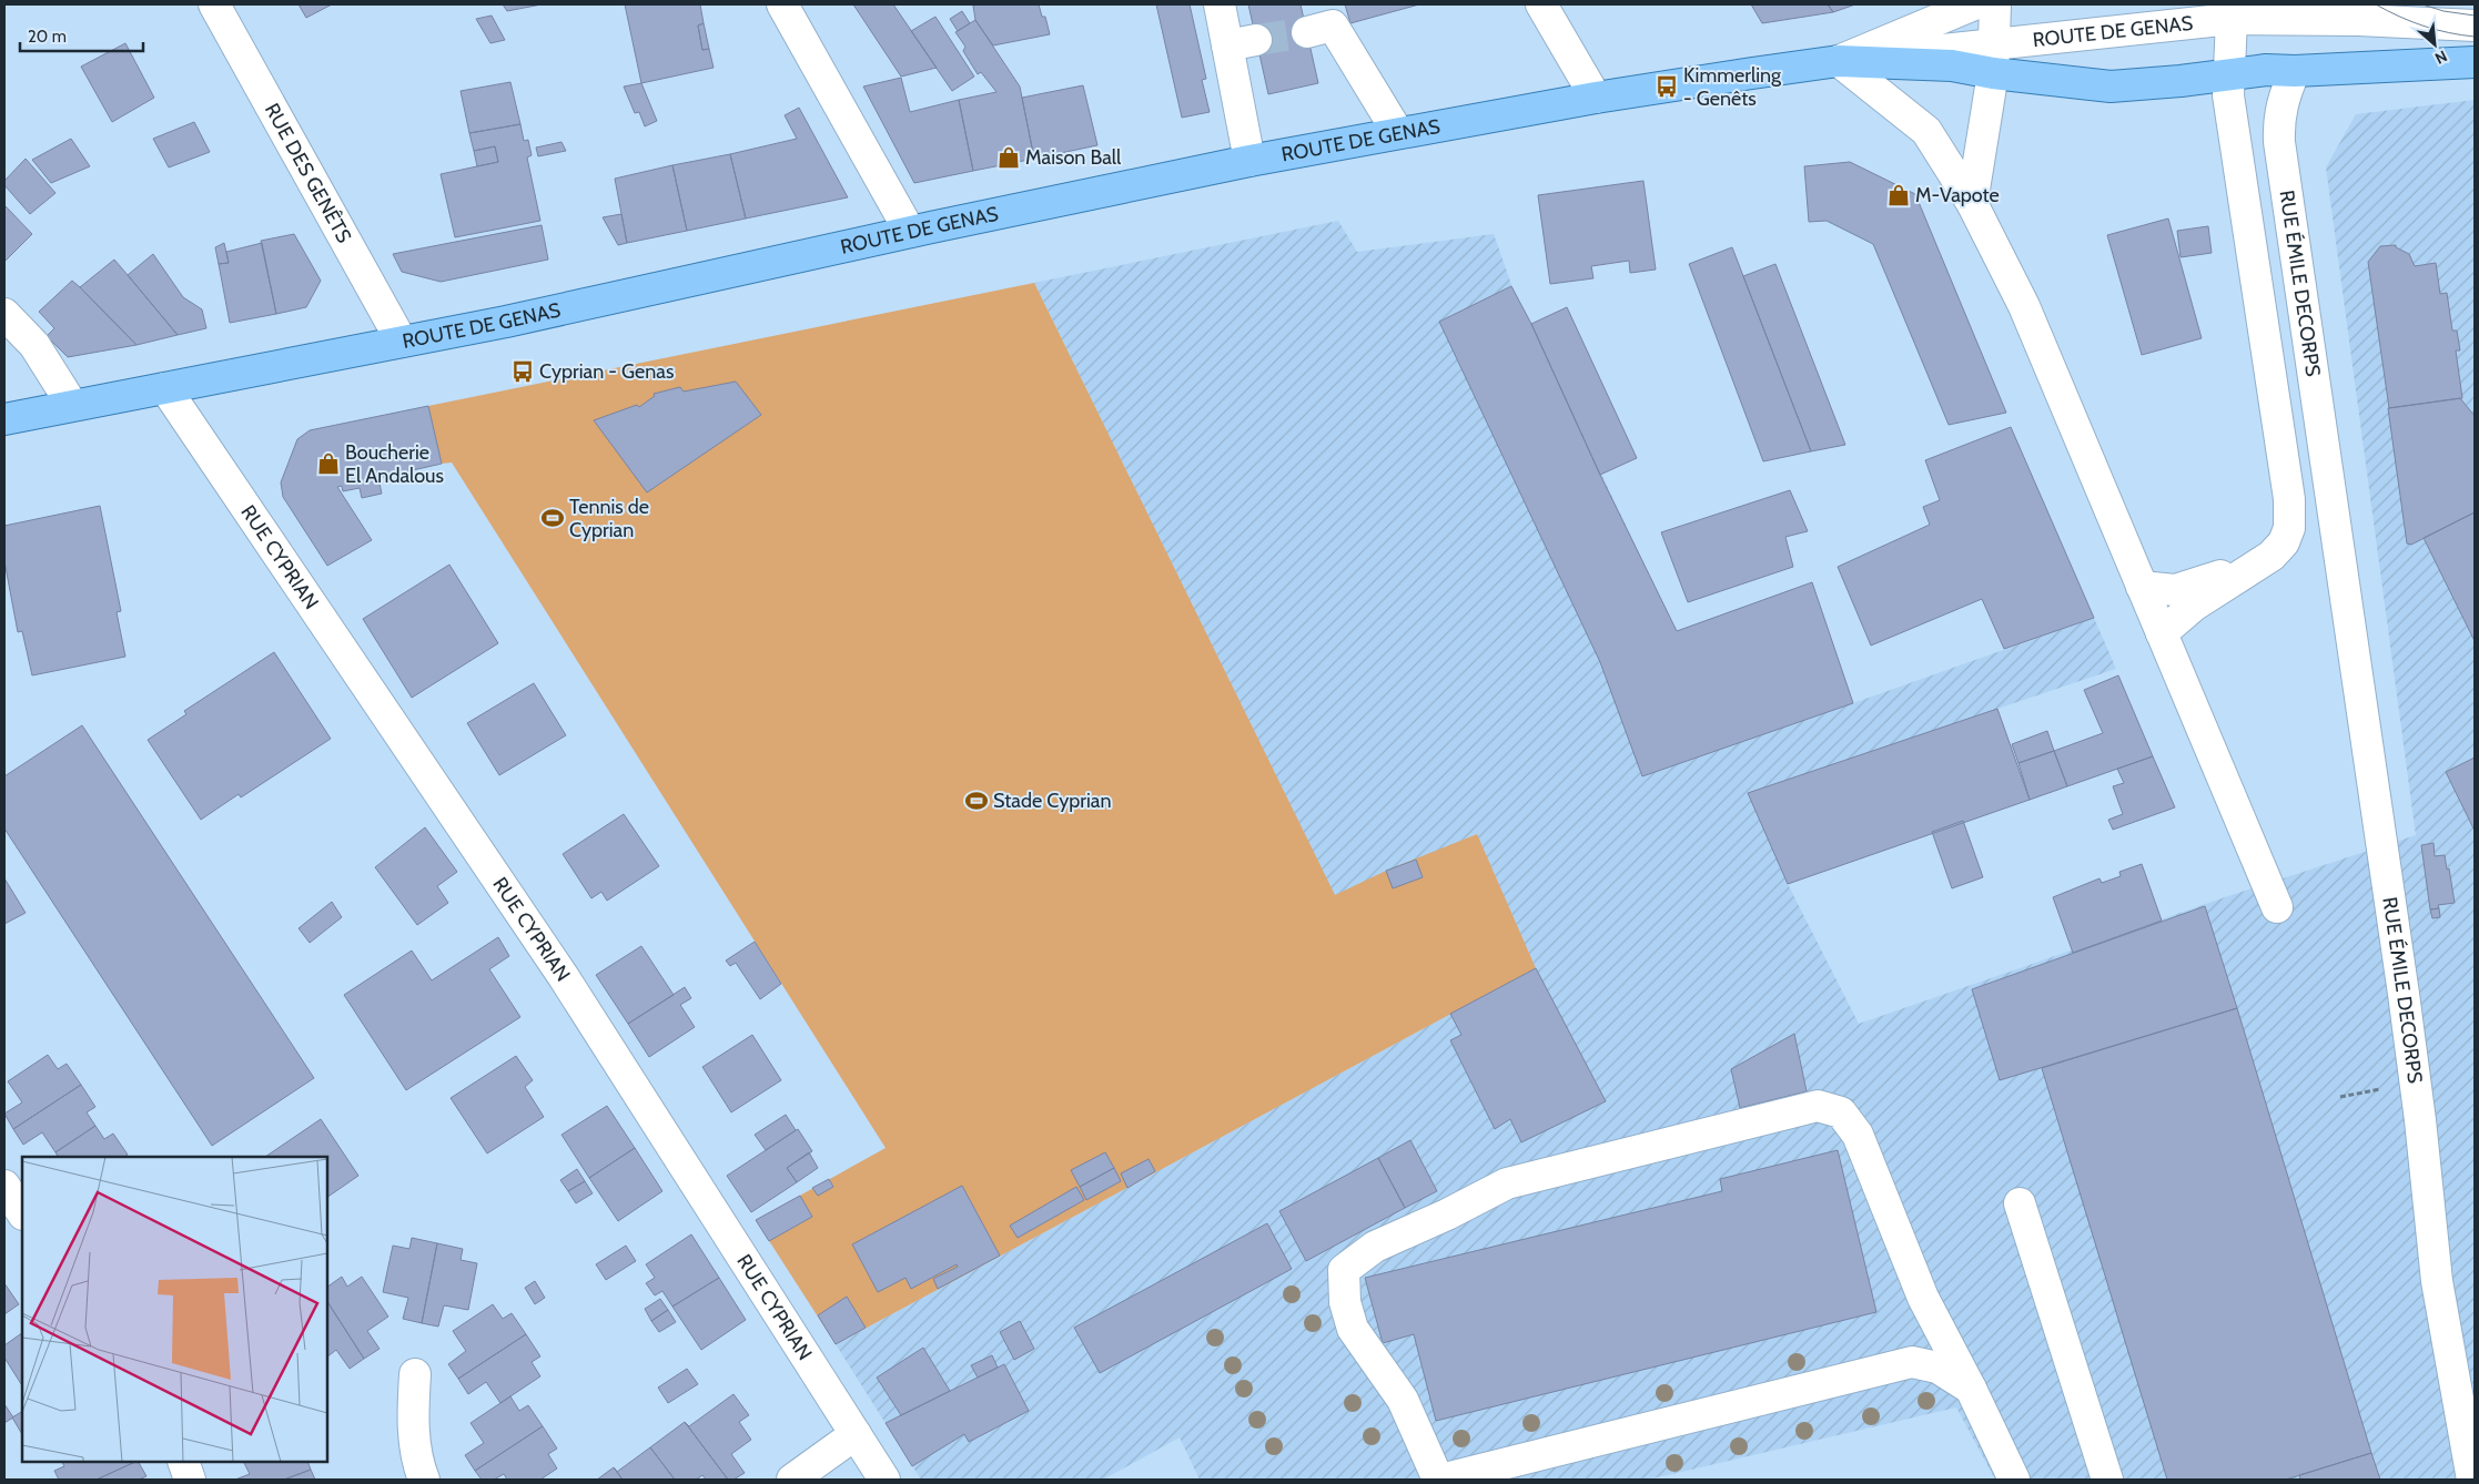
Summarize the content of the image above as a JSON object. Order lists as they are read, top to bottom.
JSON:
{
  "streets": {
    "main road": ["ROUTE DE GENAS"],
    "street": ["RUE DES GENÊTS", "RUE ÉMILE DECORPS", "RUE CYPRIAN"]
  },
  "crossings": [
    ["ROUTE DE GENAS", "RUE DES GENÊTS"],
    ["ROUTE DE GENAS", "RUE ÉMILE DECORPS"],
    ["ROUTE DE GENAS", "RUE CYPRIAN"]
  ],
  "places": {
    "bus stop": ["Kimmerling - Genêts", "Cyprian - Genas"],
    "shop": ["Maison Ball", "M-Vapote", "Boucherie El Andalous"],
    "sports": ["Tennis de Cyprian", "Stade Cyprian"]
  },
  "scale_bar": "20 m",
  "north": "bottom right"
}
